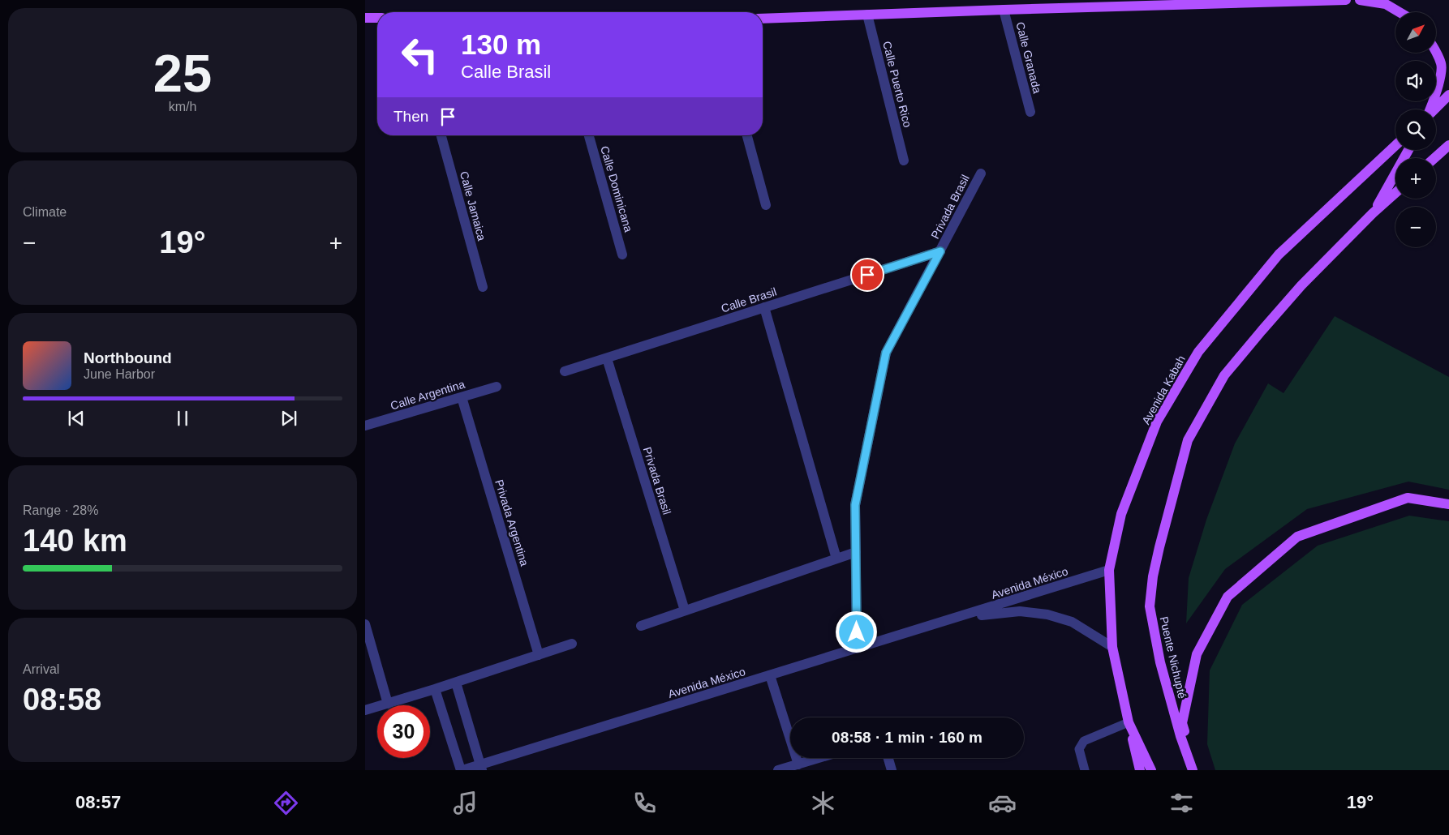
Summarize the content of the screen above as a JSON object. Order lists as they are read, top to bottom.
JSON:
{
  "streets": {
    "main road": ["Avenida Kabah", "Puente Nichupté"],
    "street": [
      "Calle Granada",
      "Calle Puerto Rico",
      "Calle Dominicana",
      "Calle Jamaica",
      "Privada Brasil",
      "Calle Brasil",
      "Calle Argentina",
      "Privada Argentina",
      "Avenida México"
    ]
  },
  "crossings": [
    ["Privada Brasil", "Calle Brasil"],
    ["Privada Brasil", "Avenida México"],
    ["Avenida Kabah", "Avenida México"],
    ["Calle Argentina", "Privada Argentina"]
  ],
  "north": "top right",
  "page": {
    "tile": [
      ["25", "km/h"],
      "Climate",
      ["Range · 28%", "140 km"],
      ["Arrival", "08:58"]
    ],
    "map_buttons": ["+", "−"],
    "turn": ["130 m", "Calle Brasil"],
    "then": "Then",
    "heat": ["−", "19°", "+"],
    "song": ["Northbound", "June Harbor"],
    "limit": "30",
    "trip": "08:58 · 1 min · 160 m",
    "tabs": ["08:57", "19°"]
  }
}
